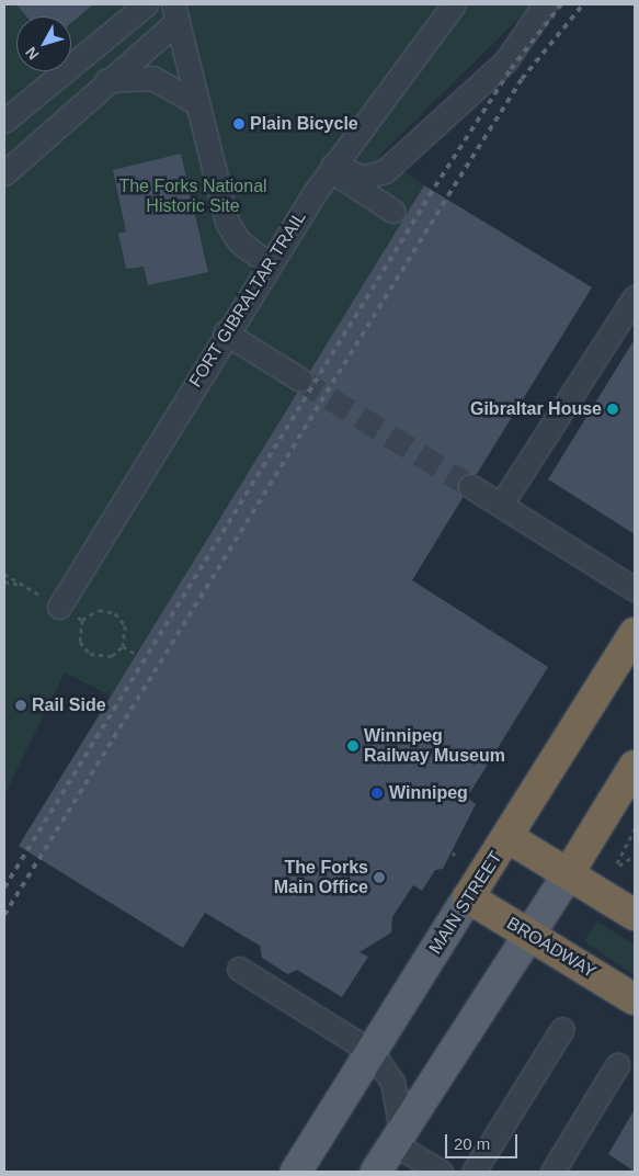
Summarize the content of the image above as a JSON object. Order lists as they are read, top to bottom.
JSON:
{
  "streets": {
    "highway": ["MAIN STREET", "BROADWAY"],
    "street": ["FORT GIBRALTAR TRAIL"]
  },
  "crossings": [
    ["MAIN STREET", "BROADWAY"]
  ],
  "parks": ["The Forks National Historic Site"],
  "places": [
    "Plain Bicycle",
    "Gibraltar House",
    "Rail Side",
    "Winnipeg Railway Museum",
    "Winnipeg",
    "The Forks Main Office"
  ],
  "scale_bar": "20 m",
  "north": "bottom left"
}
